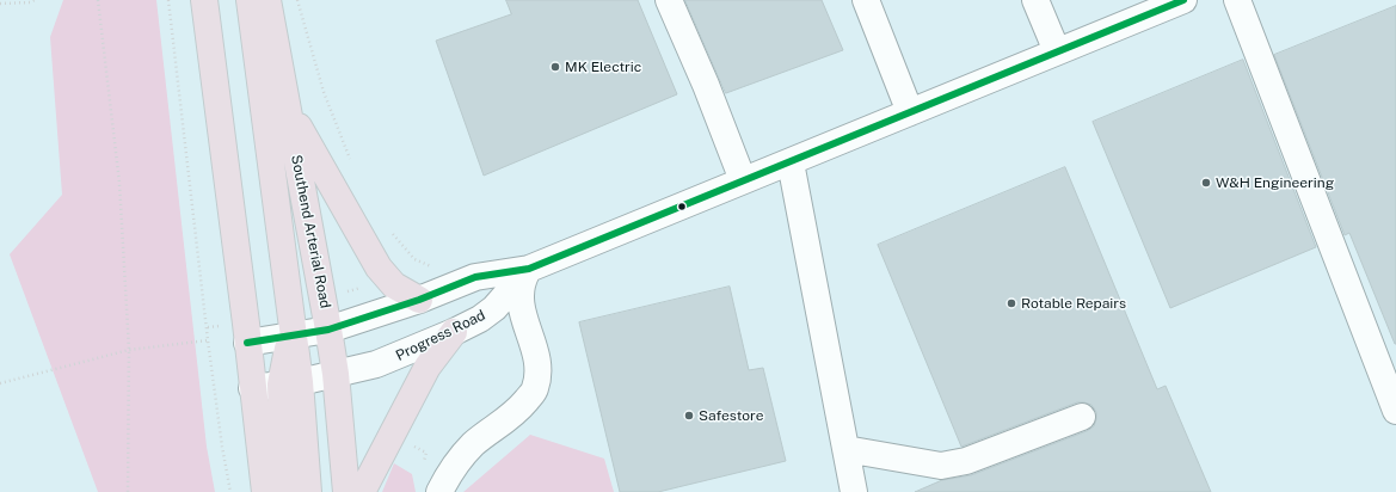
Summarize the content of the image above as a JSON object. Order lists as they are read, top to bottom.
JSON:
{
  "streets": {
    "highway": ["Southend Arterial Road"],
    "street": ["Progress Road"]
  },
  "crossings": [
    ["Southend Arterial Road", "Progress Road"]
  ],
  "places": [
    "MK Electric",
    "W&H Engineering",
    "Rotable Repairs",
    "Safestore"
  ]
}
